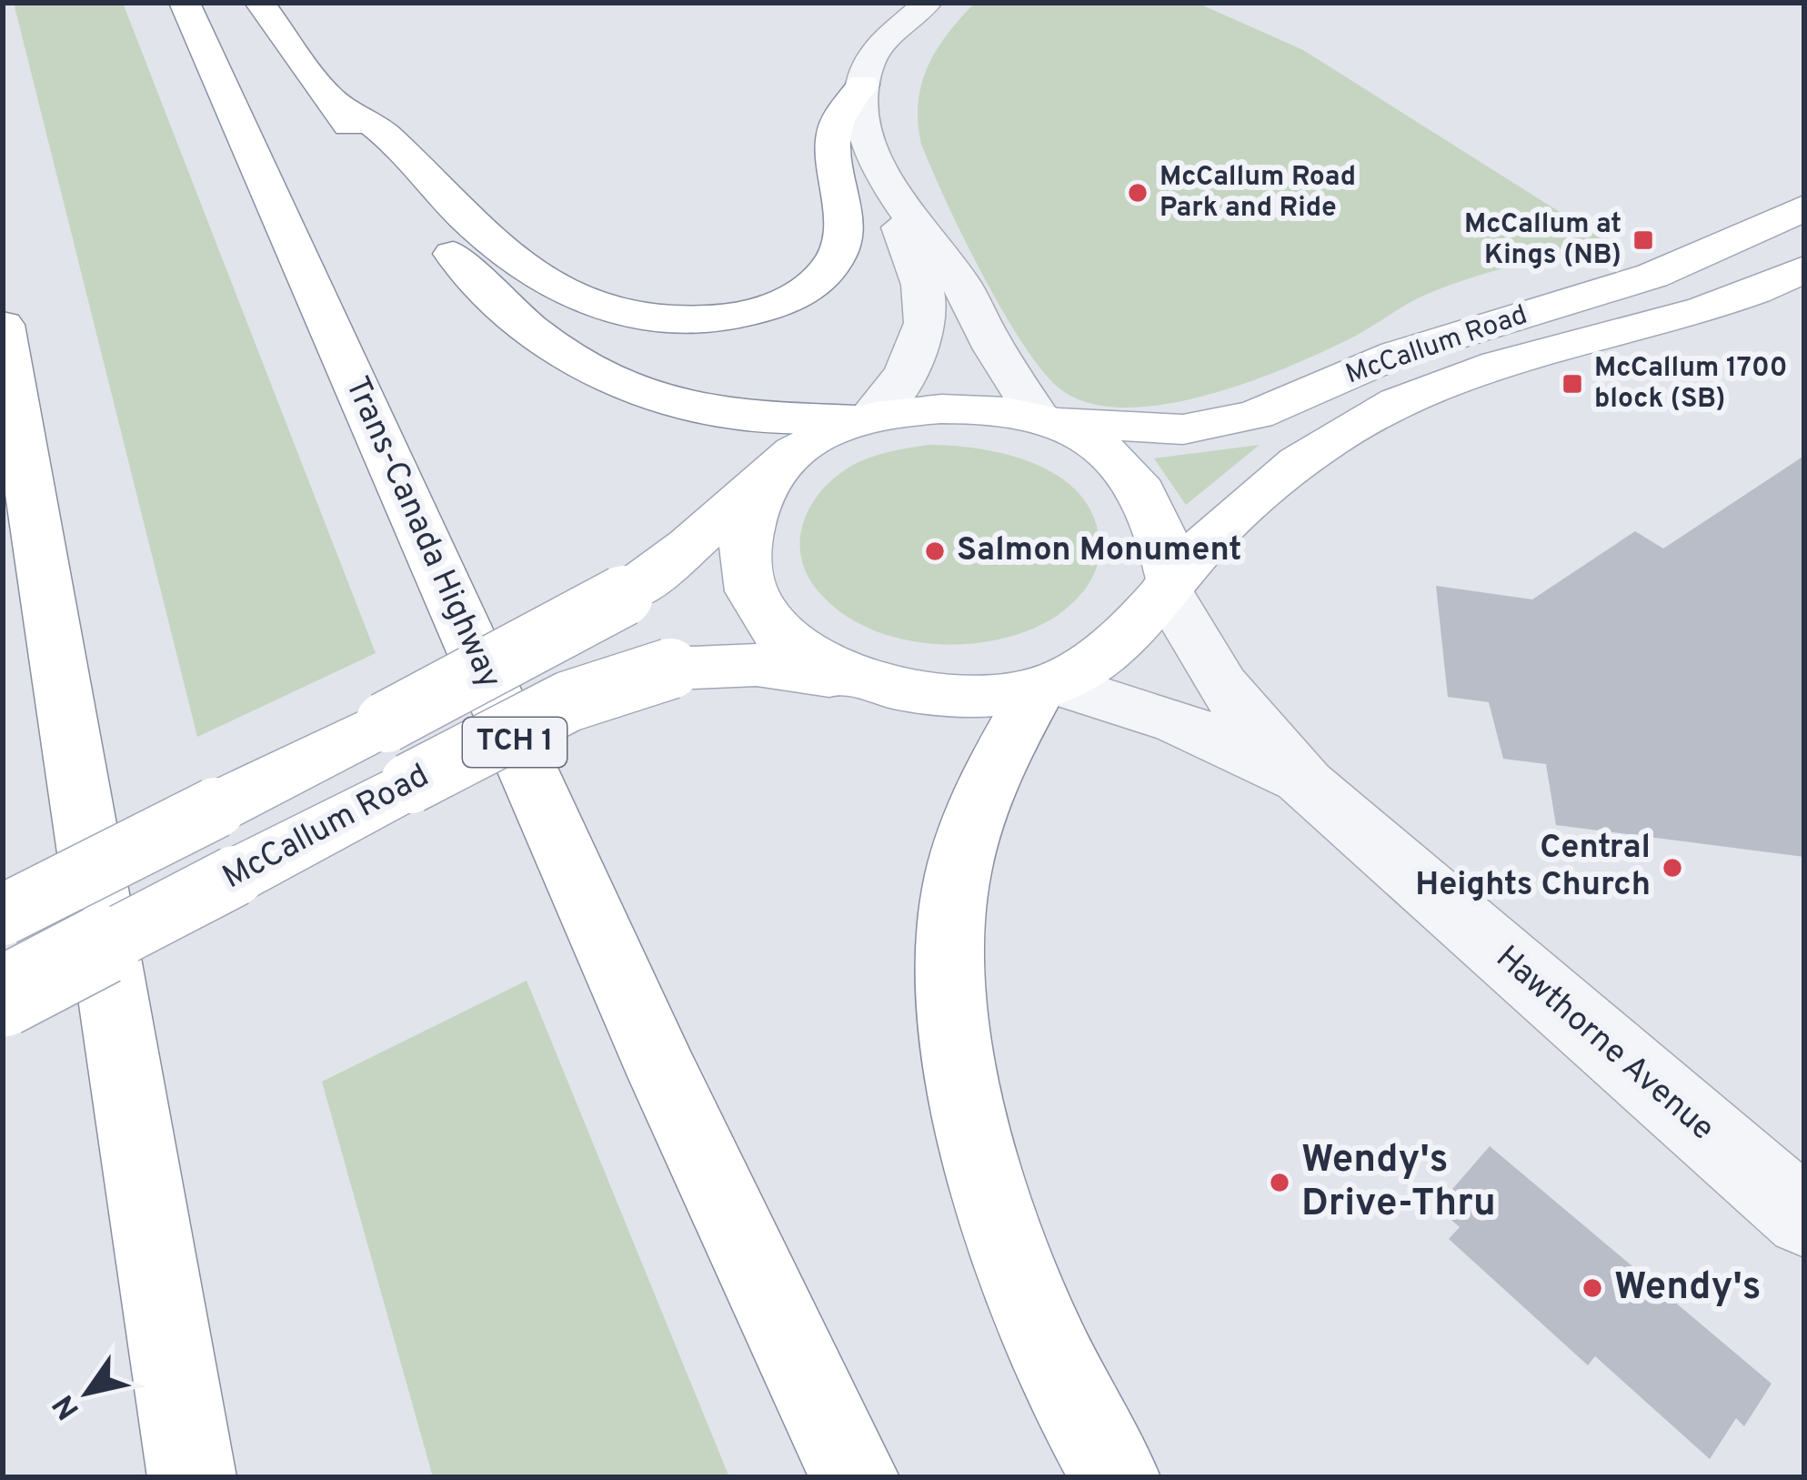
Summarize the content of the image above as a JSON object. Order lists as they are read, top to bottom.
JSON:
{
  "streets": {
    "main road": ["McCallum Road", "Trans-Canada Highway", "TCH 1"],
    "street": ["Hawthorne Avenue"]
  },
  "crossings": [
    ["McCallum Road", "Hawthorne Avenue"]
  ],
  "places": {
    "other": [
      "McCallum Road Park and Ride",
      "Salmon Monument",
      "Central Heights Church",
      "Wendy's Drive-Thru",
      "Wendy's"
    ],
    "transit": ["McCallum at Kings (NB)", "McCallum 1700 block (SB)"]
  },
  "north": "bottom left"
}
